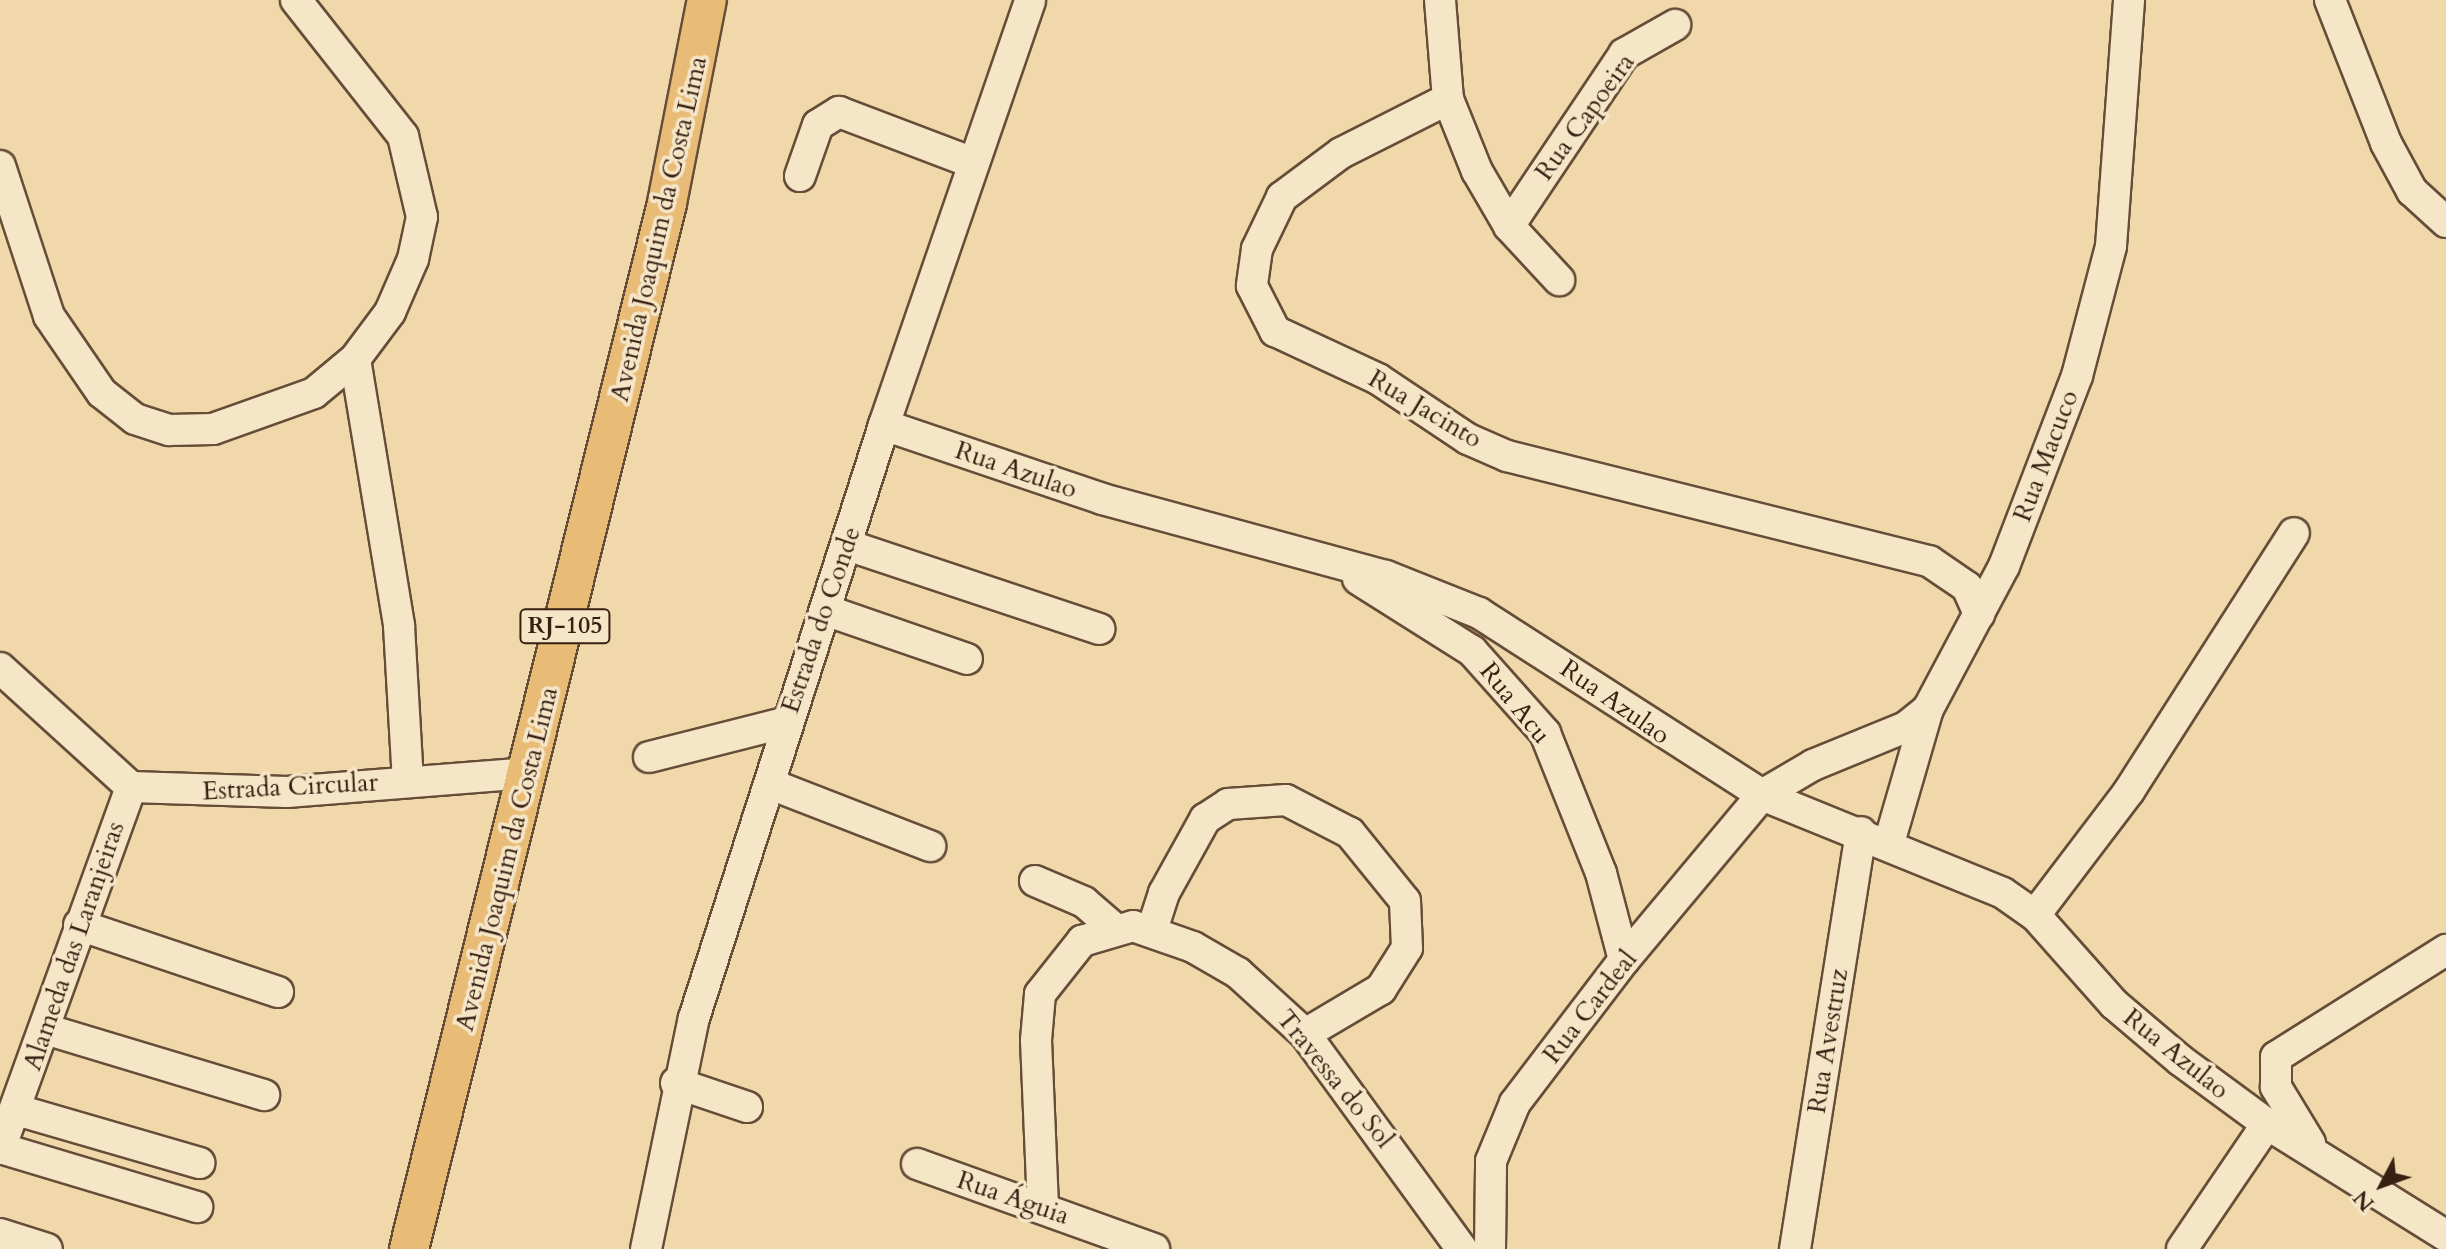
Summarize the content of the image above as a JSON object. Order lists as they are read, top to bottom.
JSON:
{
  "streets": {
    "main road": ["Avenida Joaquim da Costa Lima", "RJ-105"],
    "street": [
      "Rua Capoeira",
      "Rua Jacinto",
      "Rua Macuco",
      "Rua Azulao",
      "Estrada do Conde",
      "Rua Acu",
      "Estrada Circular",
      "Alameda das Laranjeiras",
      "Rua Cardeal",
      "Rua Avestruz",
      "Travessa do Sol",
      "Rua Águia"
    ]
  },
  "crossings": [
    ["Avenida Joaquim da Costa Lima", "Estrada Circular"],
    ["Rua Jacinto", "Rua Macuco"],
    ["Rua Macuco", "Rua Azulao"],
    ["Rua Macuco", "Rua Cardeal"],
    ["Rua Macuco", "Rua Avestruz"],
    ["Rua Azulao", "Estrada do Conde"],
    ["Rua Azulao", "Rua Acu"],
    ["Rua Azulao", "Rua Cardeal"],
    ["Rua Azulao", "Rua Avestruz"],
    ["Rua Acu", "Rua Cardeal"],
    ["Estrada Circular", "Alameda das Laranjeiras"]
  ],
  "north": "bottom left"
}
